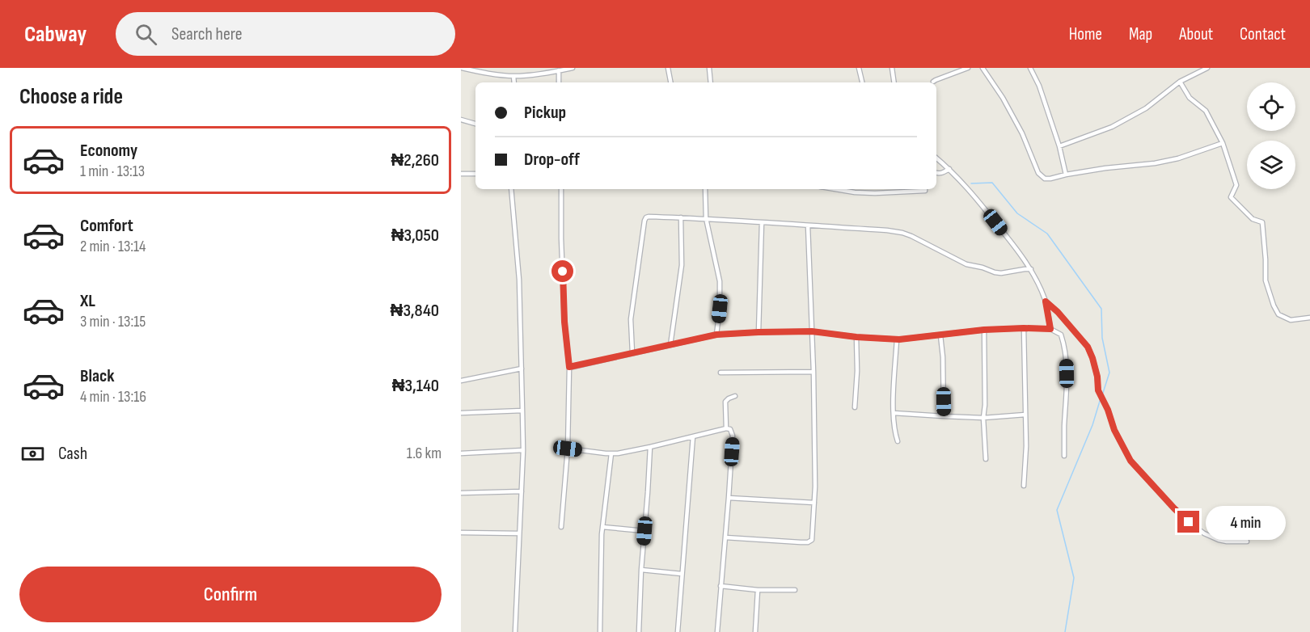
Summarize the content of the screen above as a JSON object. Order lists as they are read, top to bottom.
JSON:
{
  "page": {
    "header": "Cabway",
    "search": "Search here",
    "nav": [
      "Home",
      "Map",
      "About",
      "Contact"
    ],
    "heading": "Choose a ride",
    "banner": ["Pickup", "Drop-off"],
    "list": [
      {
        "name": "Economy",
        "note": "1 min · 13:13",
        "value": "₦2,260"
      },
      {
        "name": "Comfort",
        "note": "2 min · 13:14",
        "value": "₦3,050"
      },
      {
        "name": "XL",
        "note": "3 min · 13:15",
        "value": "₦3,840"
      },
      {
        "name": "Black",
        "note": "4 min · 13:16",
        "value": "₦3,140"
      }
    ],
    "pay": ["Cash", "1.6 km"],
    "bubble": "4 min",
    "buttons": "Confirm"
  }
}
